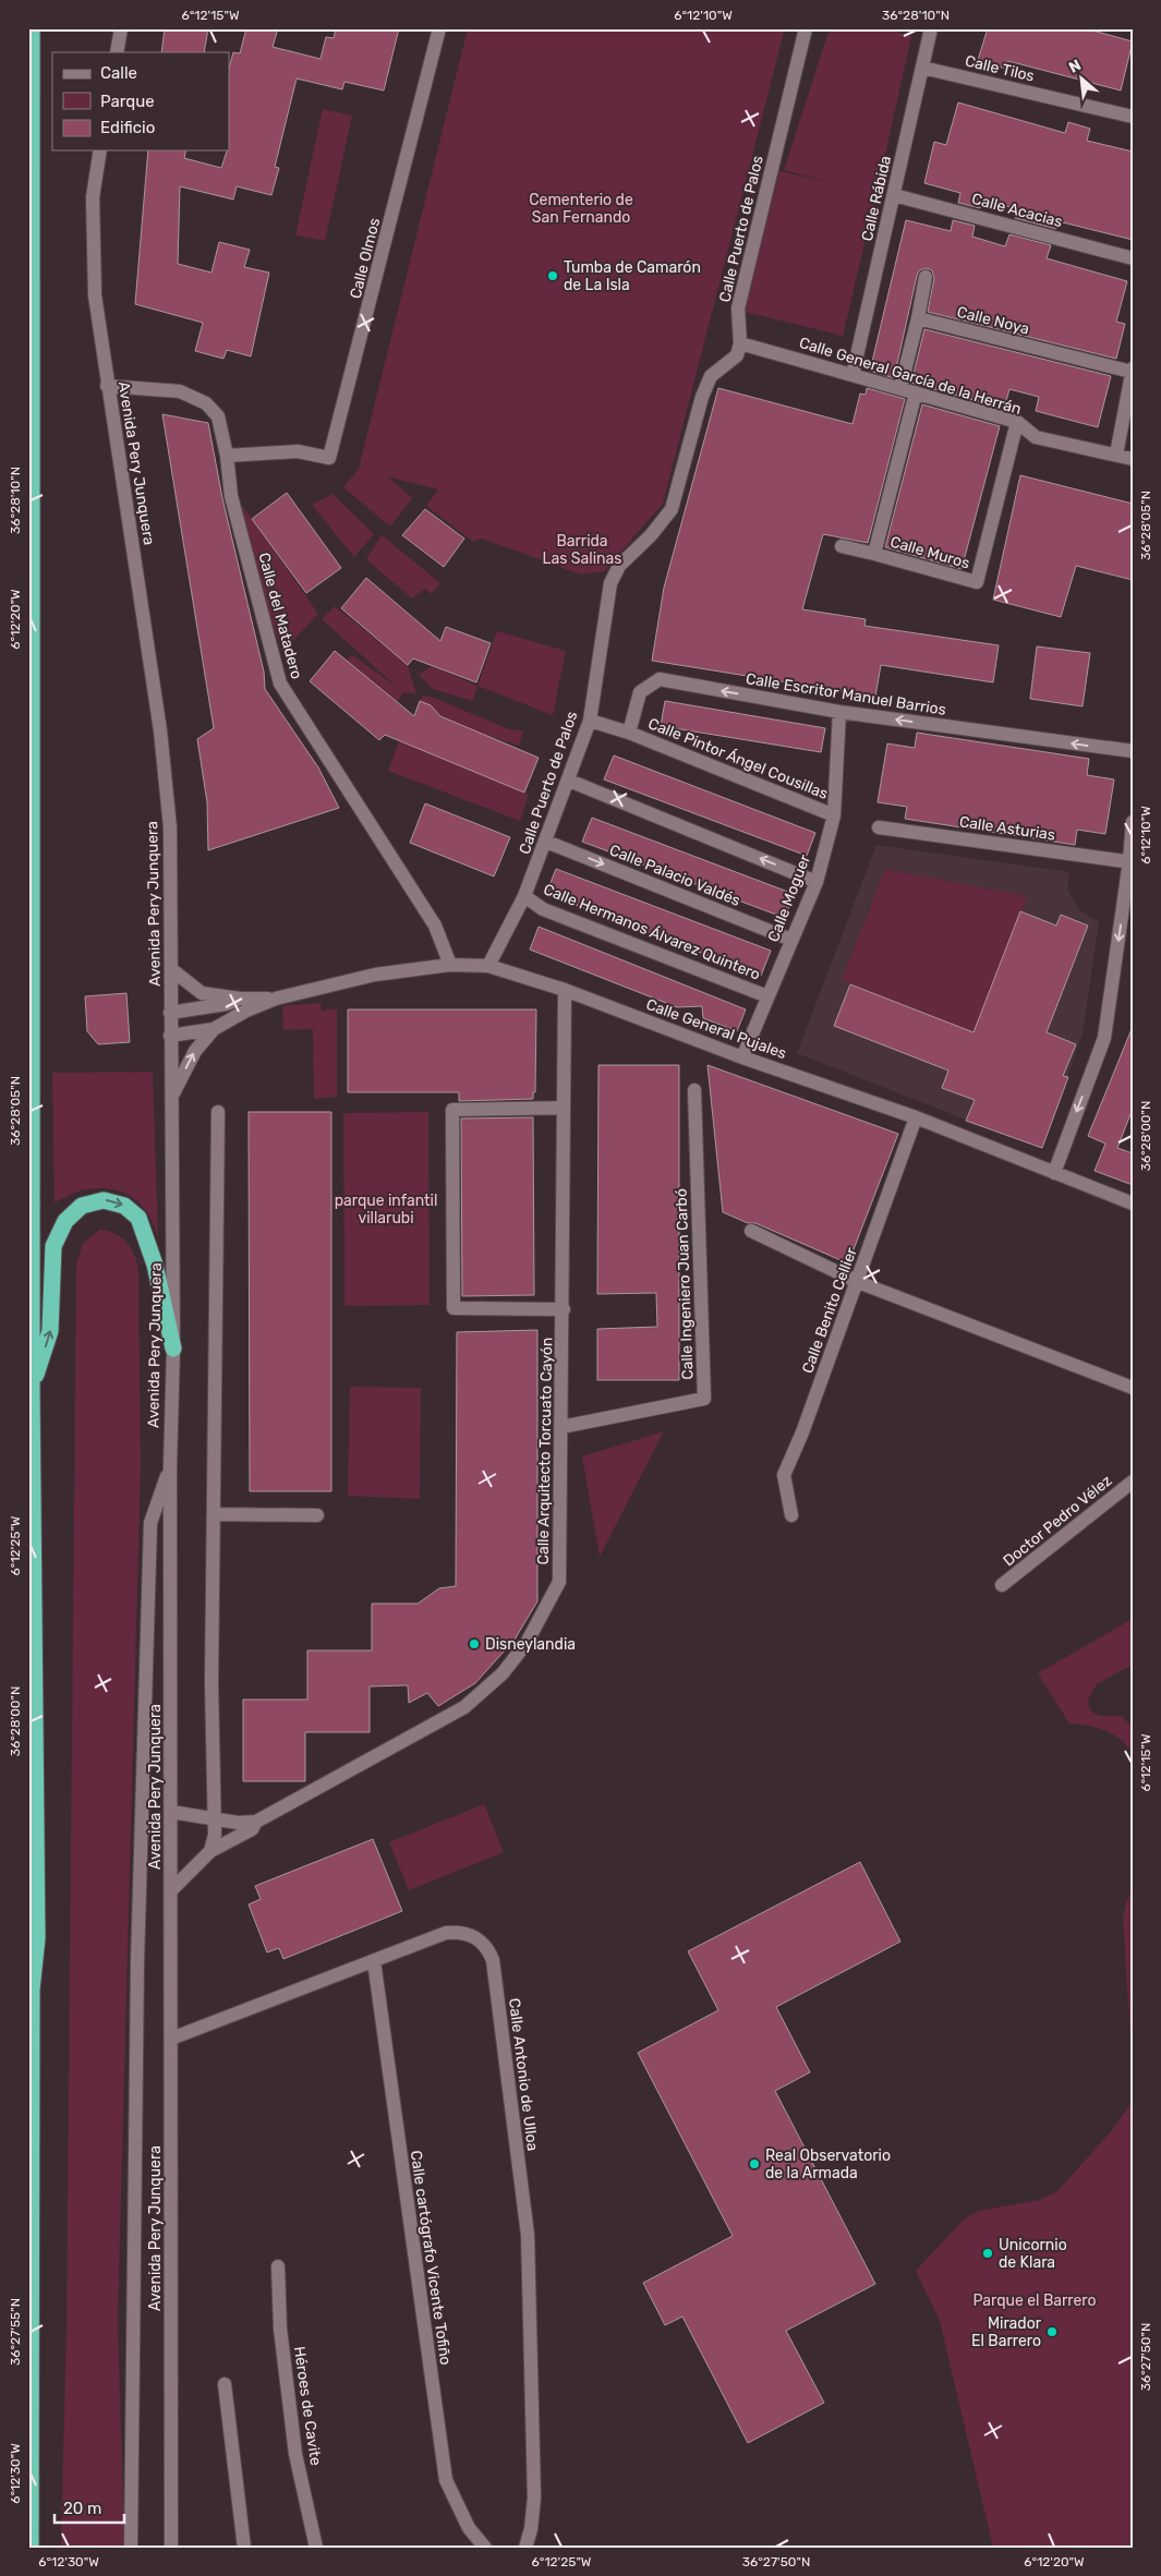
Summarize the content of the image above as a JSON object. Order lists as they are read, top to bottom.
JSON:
{
  "streets": {
    "street": [
      "Calle Tilos",
      "Calle Rábida",
      "Calle Acacias",
      "Calle Puerto de Palos",
      "Calle Olmos",
      "Calle Noya",
      "Calle General García de la Herrán",
      "Avenida Pery Junquera",
      "Calle Muros",
      "Calle del Matadero",
      "Calle Escritor Manuel Barrios",
      "Calle Pintor Ángel Cousillas",
      "Calle Asturias",
      "Calle Palacio Valdés",
      "Calle Moguer",
      "Calle Hermanos Álvarez Quintero",
      "Calle General Pujales",
      "Calle Ingeniero Juan Carbó",
      "Calle Benito Cellier",
      "Calle Arquitecto Torcuato Cayón",
      "Doctor Pedro Vélez",
      "Calle Antonio de Ulloa",
      "Calle cartógrafo Vicente Tofiño",
      "Héroes de Cavite"
    ]
  },
  "crossings": [
    ["Calle Tilos", "Calle Rábida"],
    ["Calle Rábida", "Calle Acacias"],
    ["Calle Rábida", "Calle General García de la Herrán"],
    ["Calle Puerto de Palos", "Calle General García de la Herrán"],
    ["Calle Puerto de Palos", "Calle Palacio Valdés"],
    ["Calle Puerto de Palos", "Calle Hermanos Álvarez Quintero"],
    ["Calle Puerto de Palos", "Calle General Pujales"],
    ["Calle Olmos", "Calle del Matadero"],
    ["Calle General García de la Herrán", "Calle Muros"],
    ["Avenida Pery Junquera", "Calle del Matadero"],
    ["Avenida Pery Junquera", "Calle Arquitecto Torcuato Cayón"],
    ["Avenida Pery Junquera", "Calle Antonio de Ulloa"],
    ["Calle del Matadero", "Calle General Pujales"],
    ["Calle Escritor Manuel Barrios", "Calle Pintor Ángel Cousillas"],
    ["Calle Escritor Manuel Barrios", "Calle Moguer"],
    ["Calle Pintor Ángel Cousillas", "Calle Moguer"],
    ["Calle Palacio Valdés", "Calle Moguer"],
    ["Calle Moguer", "Calle Hermanos Álvarez Quintero"],
    ["Calle Moguer", "Calle General Pujales"],
    ["Calle General Pujales", "Calle Benito Cellier"],
    ["Calle General Pujales", "Calle Arquitecto Torcuato Cayón"],
    ["Calle Ingeniero Juan Carbó", "Calle Arquitecto Torcuato Cayón"],
    ["Calle Antonio de Ulloa", "Calle cartógrafo Vicente Tofiño"]
  ],
  "one_way": ["Calle Escritor Manuel Barrios"],
  "parks": [
    "Cementerio de San Fernando",
    "Barrida Las Salinas",
    "parque infantil villarubi",
    "Parque el Barrero"
  ],
  "places": [
    "Tumba de Camarón de La Isla",
    "Disneylandia",
    "Real Observatorio de la Armada",
    "Unicornio de Klara",
    "Mirador El Barrero"
  ],
  "legend": ["Calle", "Parque", "Edificio"],
  "scale_bar": "20 m",
  "north": "top left",
  "coordinates": [
    "6°12'15\"W",
    "6°12'10\"W",
    "36°28'10\"N",
    "36°28'05\"N",
    "6°12'20\"W",
    "36°28'00\"N",
    "6°12'25\"W",
    "36°27'55\"N",
    "36°27'50\"N",
    "6°12'30\"W"
  ]
}
